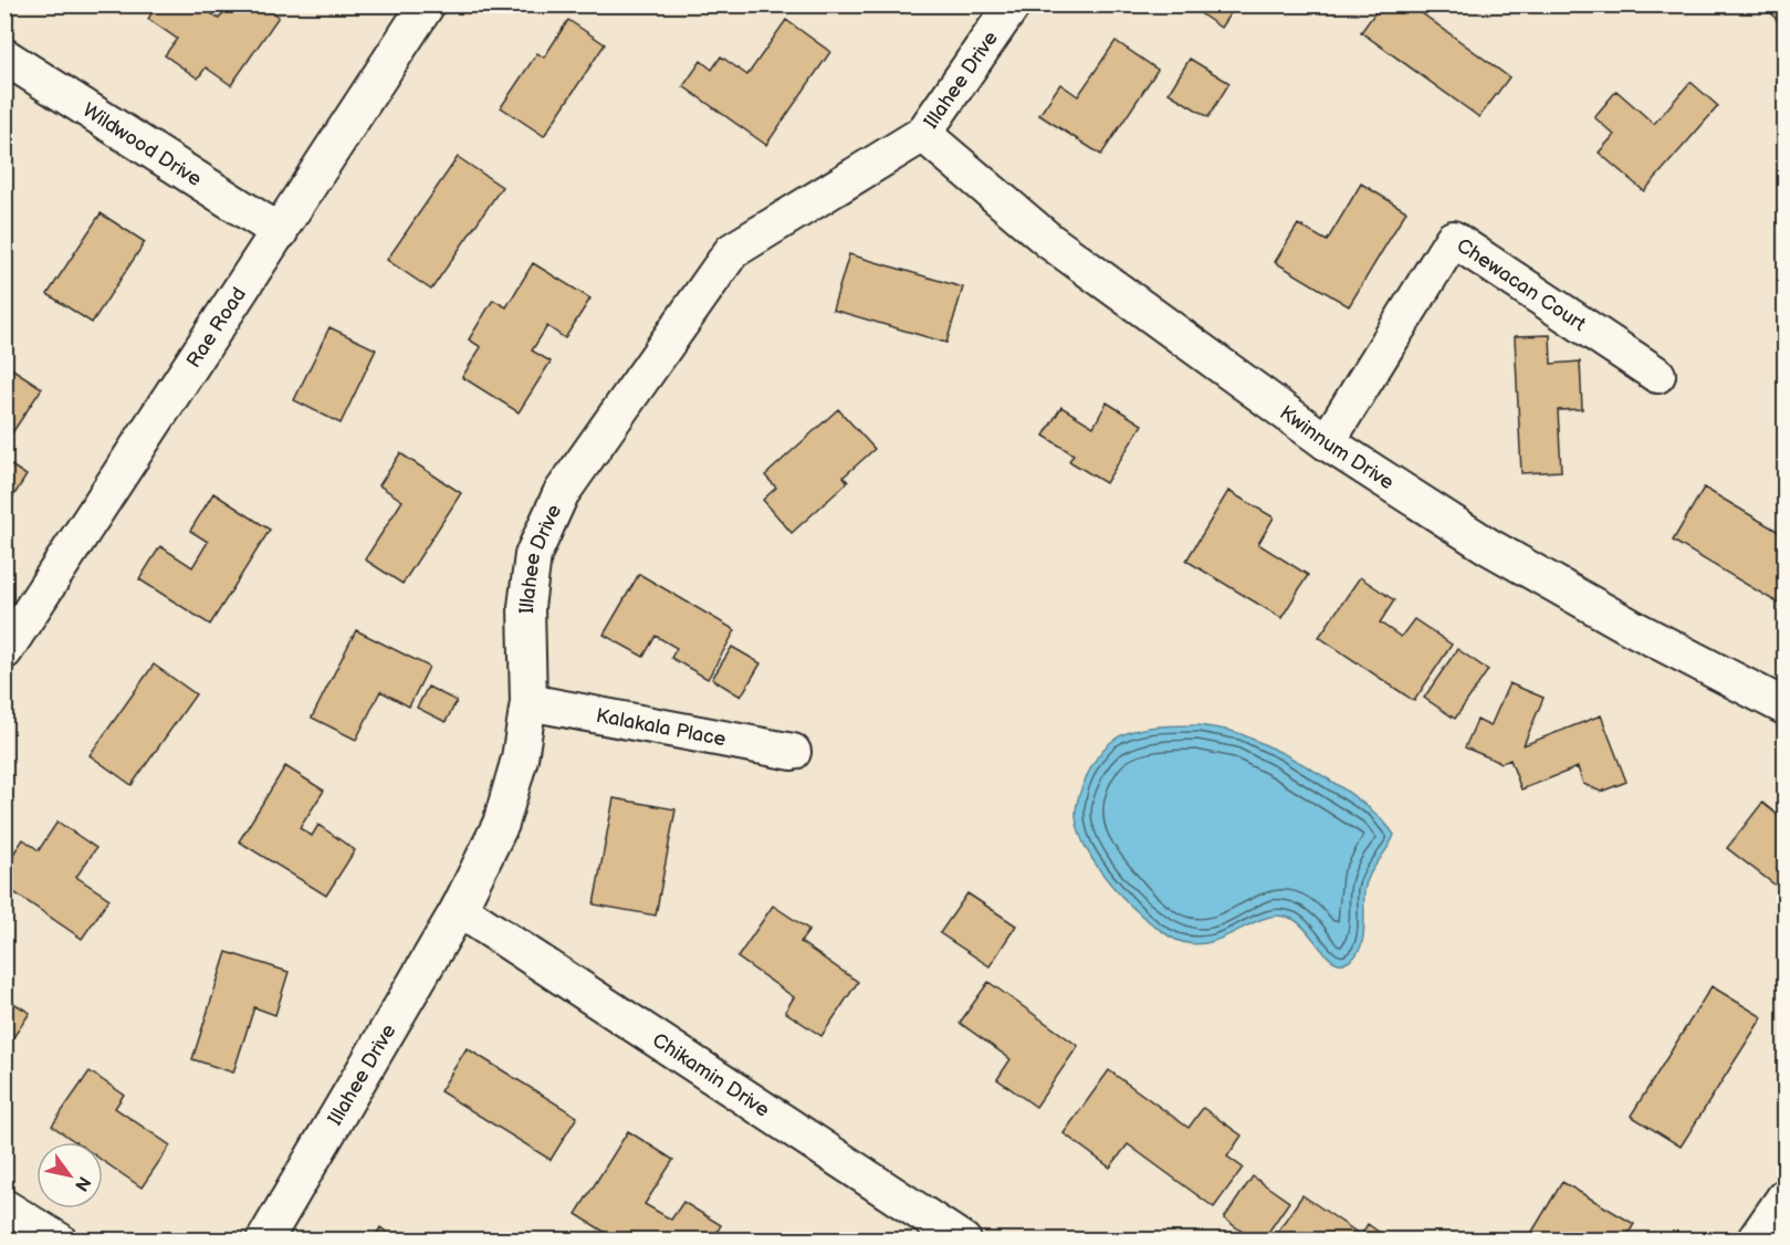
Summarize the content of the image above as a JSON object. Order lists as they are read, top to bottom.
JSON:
{
  "streets": {
    "street": [
      "Illahee Drive",
      "Wildwood Drive",
      "Chewacan Court",
      "Rae Road",
      "Kwinnum Drive",
      "Kalakala Place",
      "Chikamin Drive"
    ]
  },
  "crossings": [
    ["Illahee Drive", "Kwinnum Drive"],
    ["Illahee Drive", "Kalakala Place"],
    ["Illahee Drive", "Chikamin Drive"],
    ["Wildwood Drive", "Rae Road"],
    ["Chewacan Court", "Kwinnum Drive"]
  ],
  "north": "bottom right"
}
